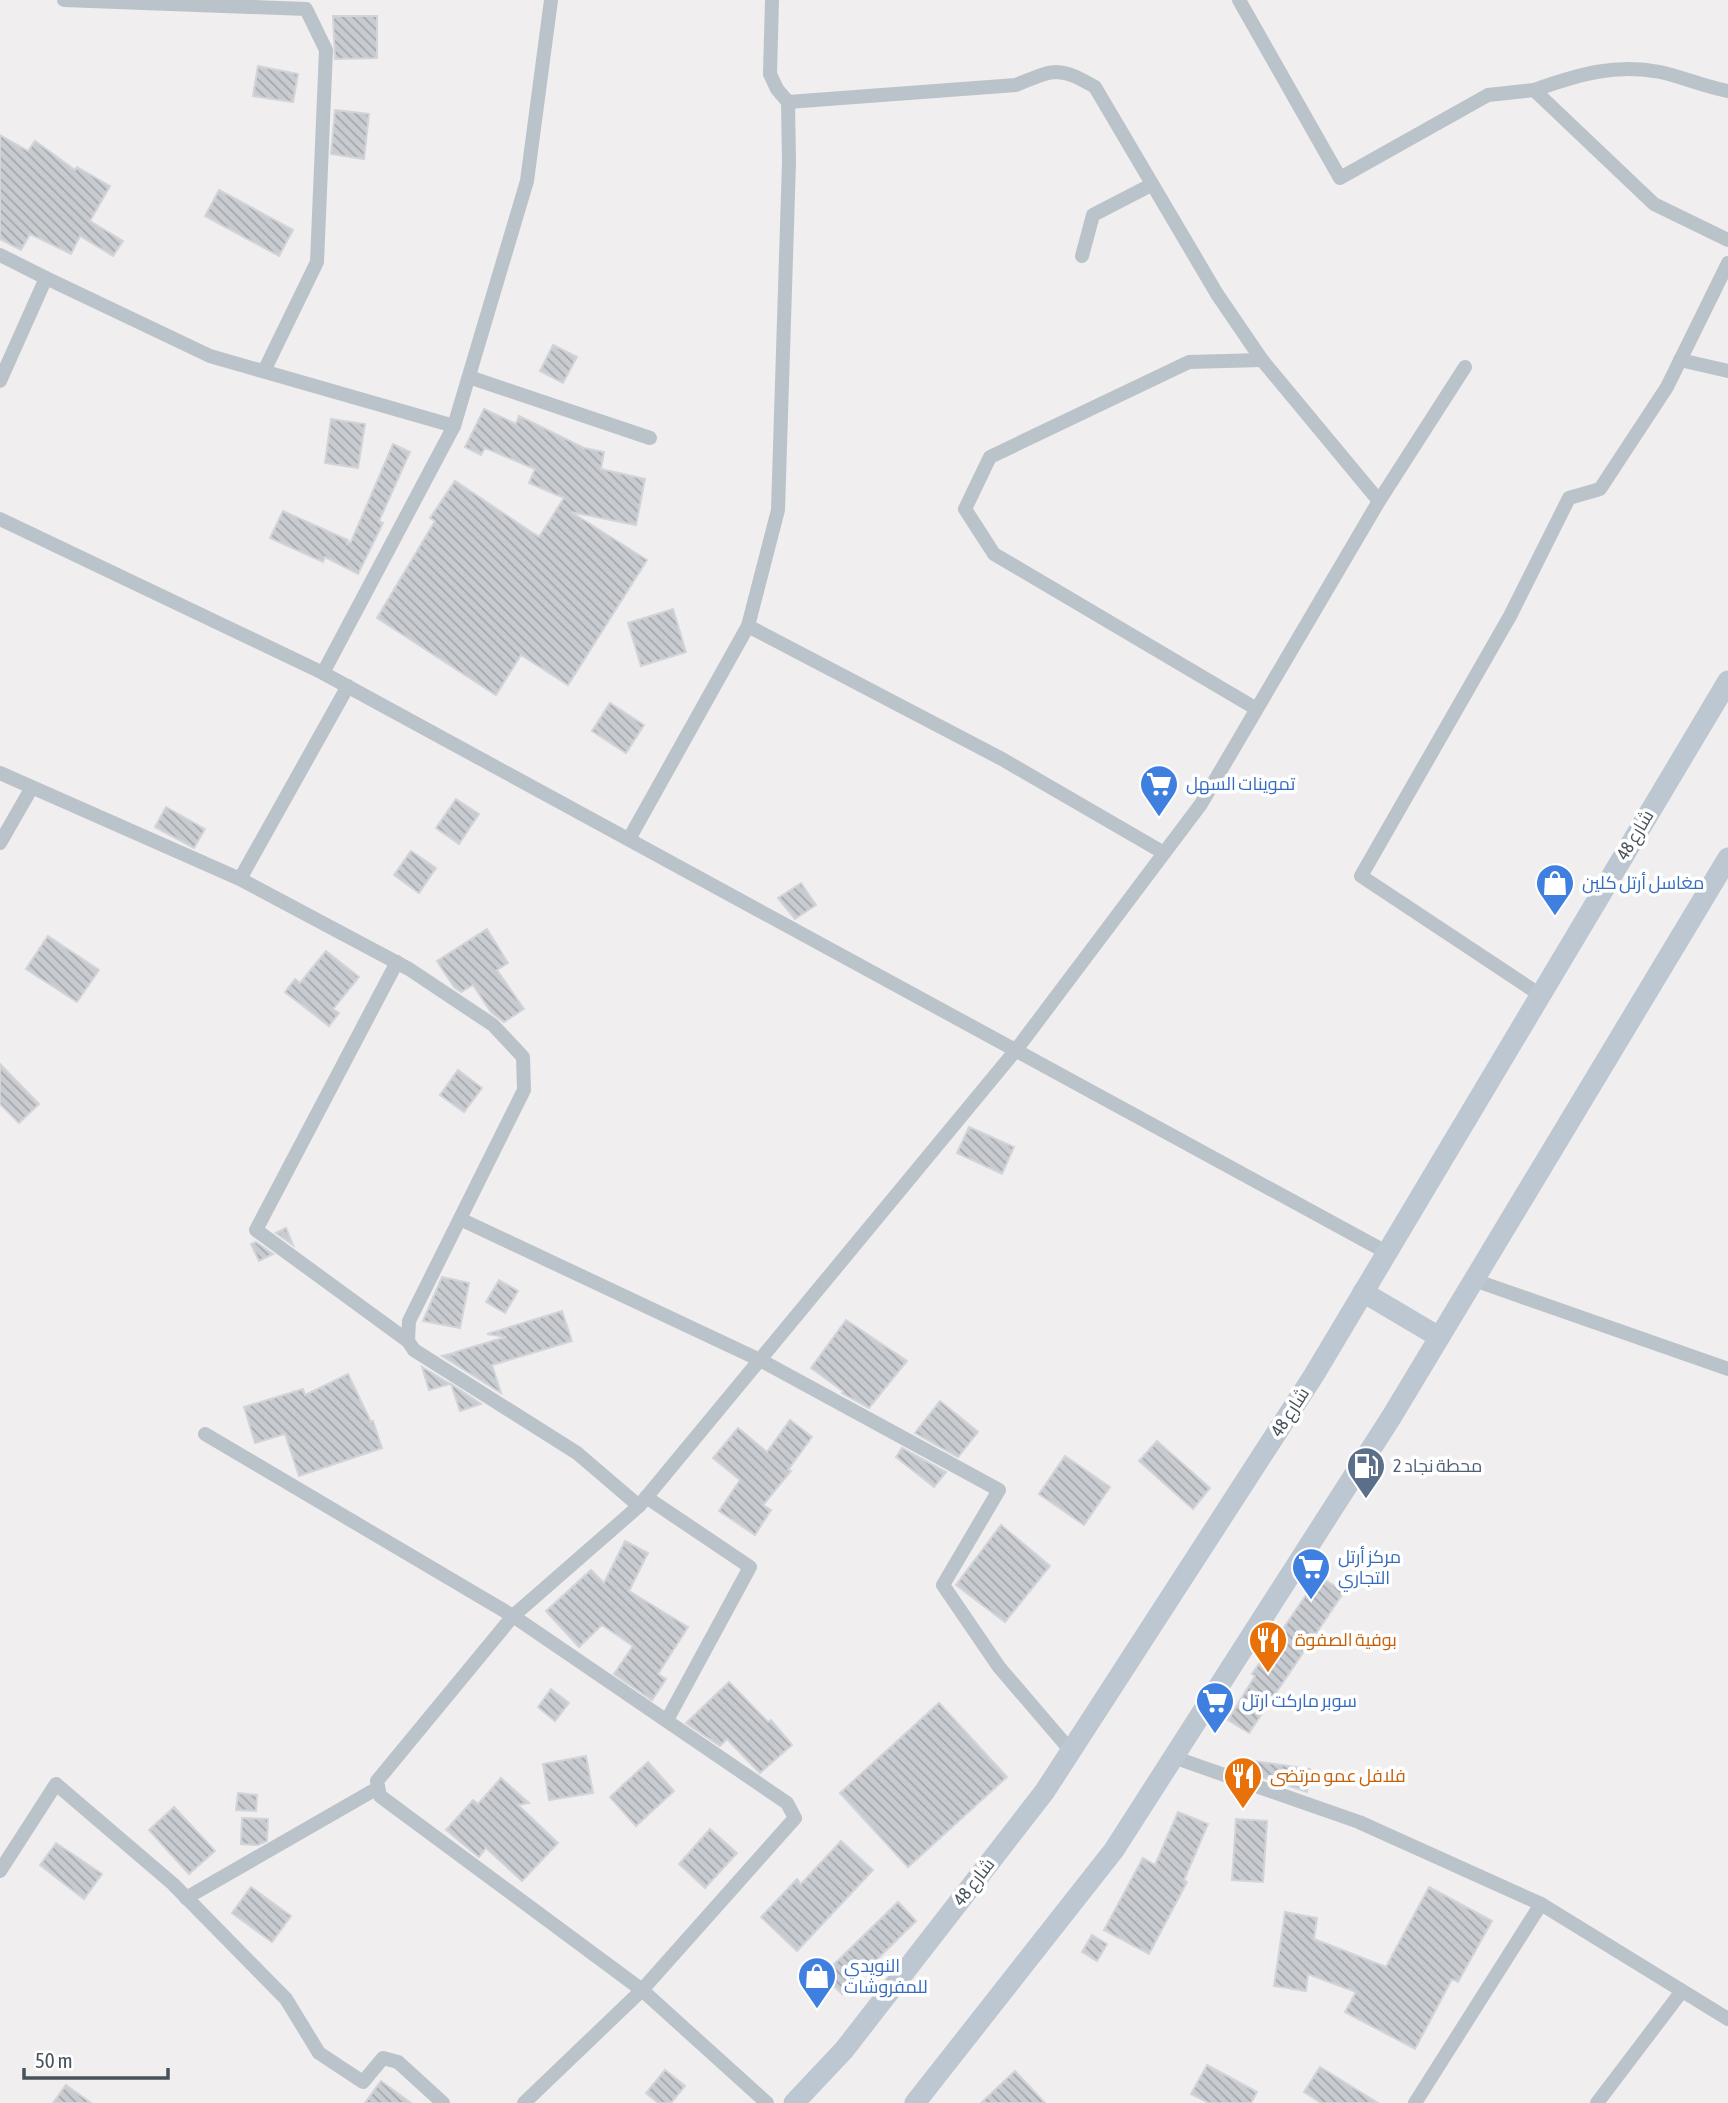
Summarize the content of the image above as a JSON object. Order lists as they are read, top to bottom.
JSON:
{
  "streets": {
    "main road": ["شارع 48"]
  },
  "places": {
    "supermarket": ["تموينات السهل", "مركز أرتل التجاري", "سوبر ماركت ارتل"],
    "shop": ["مغاسل أرتل كلين", "النويدي للمفروشات"],
    "fuel station": ["محطة نجاد 2"],
    "restaurant": ["بوفية الصفوة", "فلافل عمو مرتضى"]
  },
  "scale_bar": "50 m"
}
